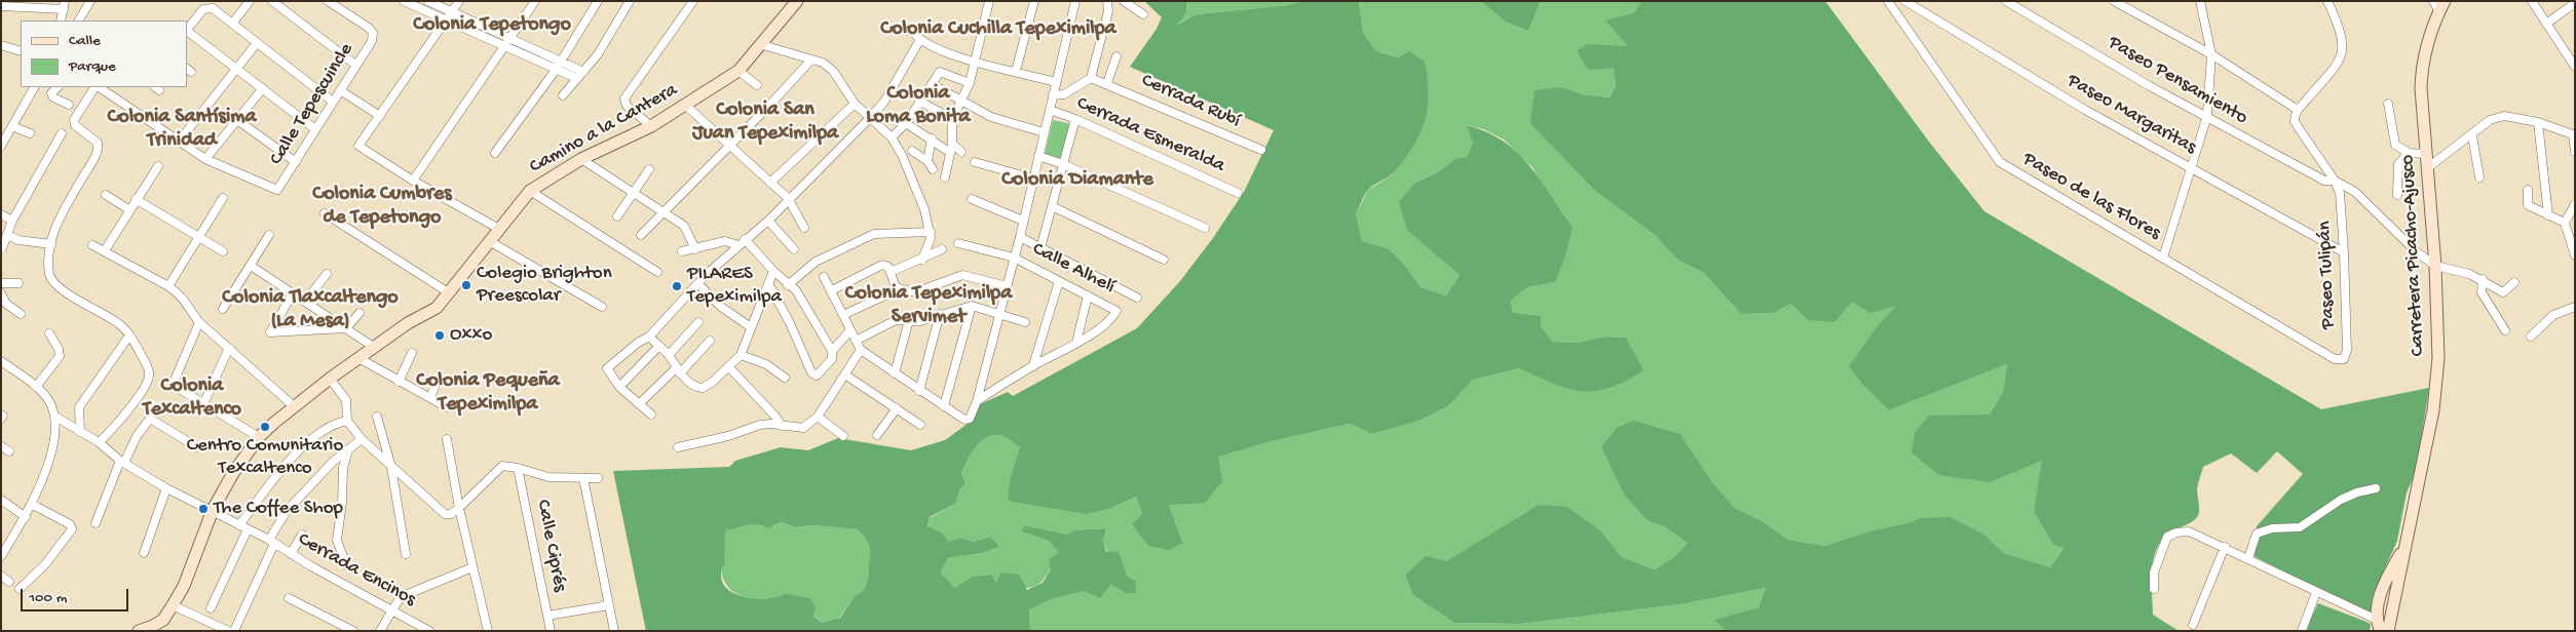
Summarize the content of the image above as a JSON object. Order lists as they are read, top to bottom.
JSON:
{
  "streets": {
    "street": [
      "Paseo Pensamiento",
      "Cerrada Rubí",
      "Calle Tepescuincle",
      "Paseo Margaritas",
      "Camino a la Cantera",
      "Cerrada Esmeralda",
      "Paseo de las Flores",
      "Carretera Picacho-Ajusco",
      "Calle Alhelí",
      "Paseo Tulipán",
      "Calle Ciprés",
      "Cerrada Encinos"
    ]
  },
  "crossings": [
    ["Paseo Pensamiento", "Paseo Tulipán"],
    ["Paseo Margaritas", "Paseo Tulipán"],
    ["Camino a la Cantera", "Cerrada Encinos"],
    ["Paseo de las Flores", "Paseo Tulipán"]
  ],
  "districts": [
    "Colonia Tepetongo",
    "Colonia Cuchilla Tepeximilpa",
    "Colonia Loma Bonita",
    "Colonia San Juan Tepeximilpa",
    "Colonia Santísima Trinidad",
    "Colonia Diamante",
    "Colonia Cumbres de Tepetongo",
    "Colonia Tepeximilpa Servimet",
    "Colonia Tlaxcaltengo (La Mesa)",
    "Colonia Pequeña Tepeximilpa",
    "Colonia Texcaltenco"
  ],
  "places": [
    "Colegio Brighton Preescolar",
    "PILARES Tepeximilpa",
    "Oxxo",
    "Centro Comunitario Texcaltenco",
    "The Coffee Shop"
  ],
  "legend": ["Calle", "Parque"],
  "scale_bar": "100 m"
}
